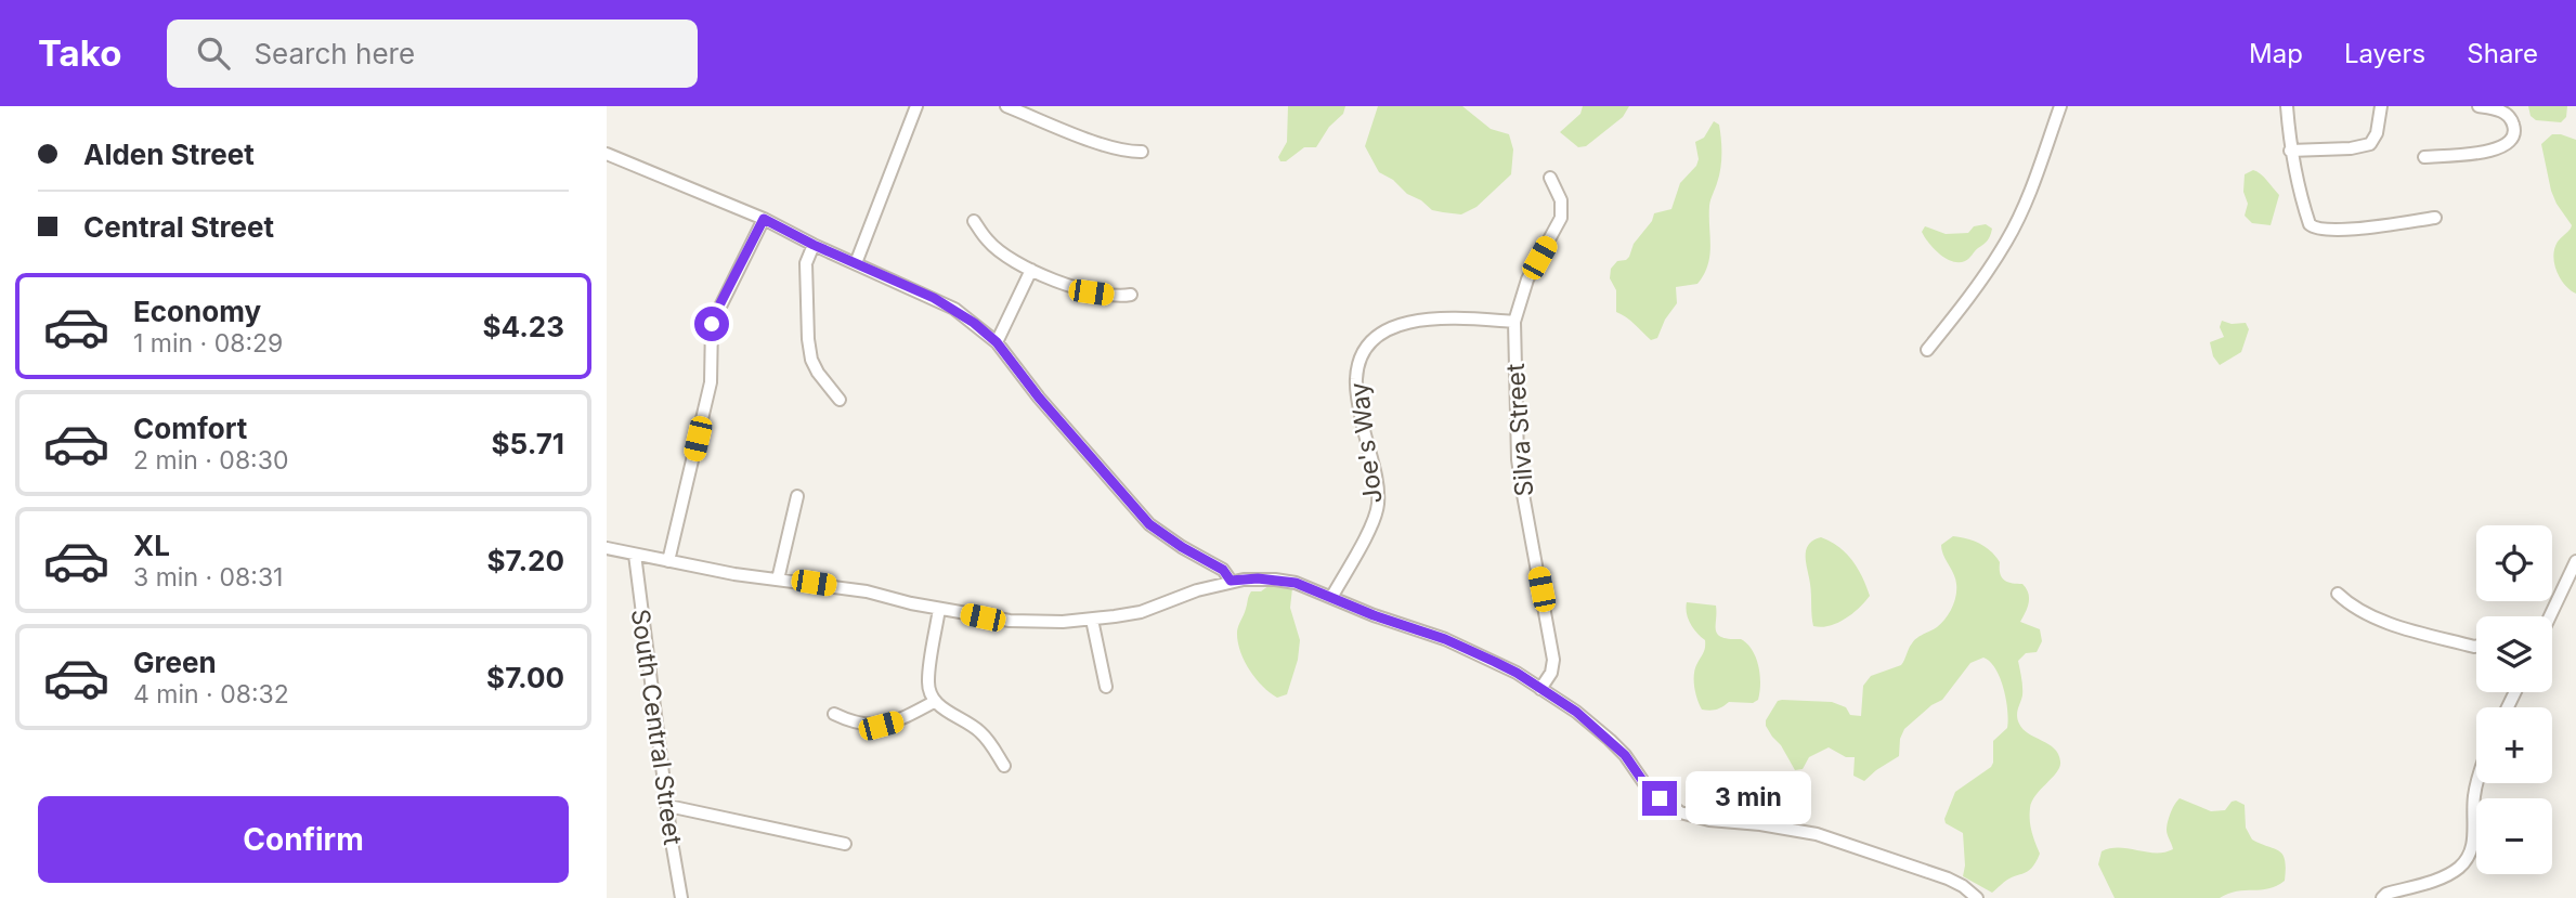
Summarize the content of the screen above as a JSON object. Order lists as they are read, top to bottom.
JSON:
{
  "streets": {
    "street": ["Silva Street", "Joe's Way", "South Central Street"]
  },
  "crossings": [
    ["Silva Street", "Joe's Way"]
  ],
  "page": {
    "header": "Tako",
    "search": "Search here",
    "nav": ["Map", "Layers", "Share"],
    "banner": ["Alden Street", "Central Street"],
    "list": [
      {
        "name": "Economy",
        "note": "1 min · 08:29",
        "value": "$4.23"
      },
      {
        "name": "Comfort",
        "note": "2 min · 08:30",
        "value": "$5.71"
      },
      {
        "name": "XL",
        "note": "3 min · 08:31",
        "value": "$7.20"
      },
      {
        "name": "Green",
        "note": "4 min · 08:32",
        "value": "$7.00"
      }
    ],
    "map_buttons": ["+", "−"],
    "bubble": "3 min",
    "buttons": "Confirm"
  }
}
